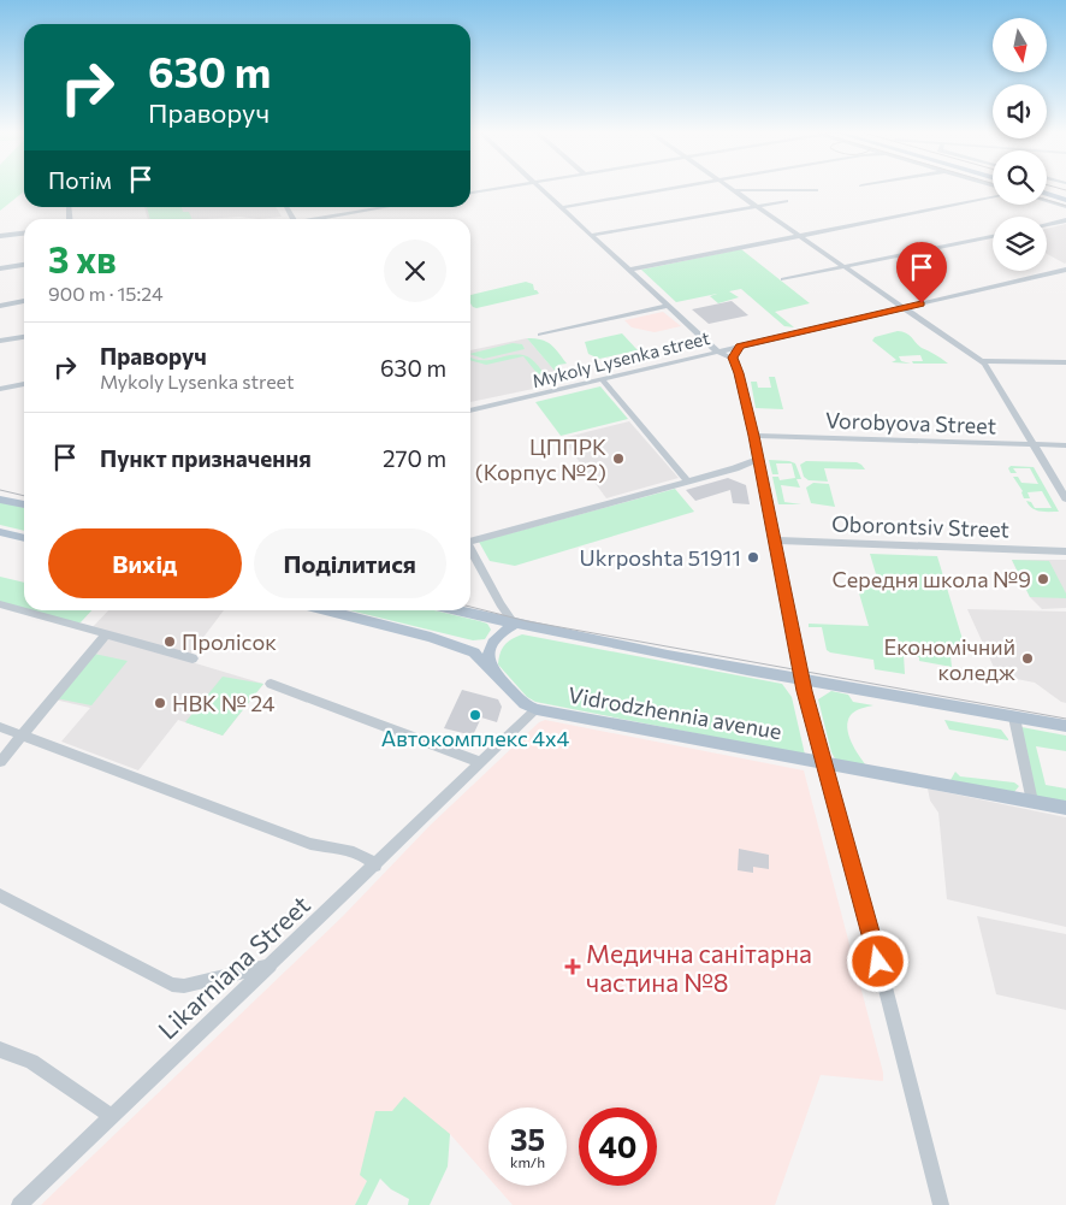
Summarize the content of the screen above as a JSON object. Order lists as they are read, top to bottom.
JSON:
{
  "streets": {
    "main road": ["Vidrodzhennia avenue"],
    "street": [
      "Mykoly Lysenka street",
      "Vorobyova Street",
      "Oborontsiv Street",
      "Likarniana Street"
    ]
  },
  "crossings": [
    ["Vidrodzhennia avenue", "Likarniana Street"]
  ],
  "places": {
    "other": [
      "ЦППРК (Корпус №2)",
      "Ukrposhta 51911",
      "Середня школа №9",
      "Пролісок",
      "Економічний коледж",
      "НВК № 24",
      "Автокомплекс 4x4"
    ],
    "health": ["Медична санітарна частина №8"]
  },
  "north": "bottom",
  "page": {
    "turn": ["630 m", "Праворуч"],
    "then": "Потім",
    "heading": ["3 хв", "900 m · 15:24"],
    "list": [
      {
        "name": "Праворуч",
        "note": "Mykoly Lysenka street",
        "value": "630 m"
      },
      {
        "name": "Пункт призначення",
        "value": "270 m"
      }
    ],
    "buttons": ["Вихід", "Поділитися"],
    "speed": "35 km/h",
    "limit": "40"
  }
}
